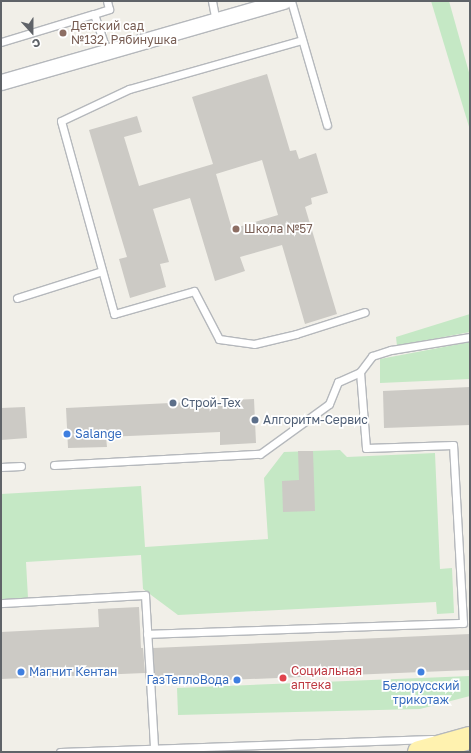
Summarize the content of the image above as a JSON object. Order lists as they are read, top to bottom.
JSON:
{
  "places": [
    "Детский сад №132, Рябинушка",
    "Школа №57",
    "Строй-Тех",
    "Алгоритм-Сервис",
    "Salange",
    "Магнит Кентан",
    "Белорусский трикотаж",
    "Социальная аптека",
    "ГазТеплоВода"
  ],
  "north": "bottom"
}
